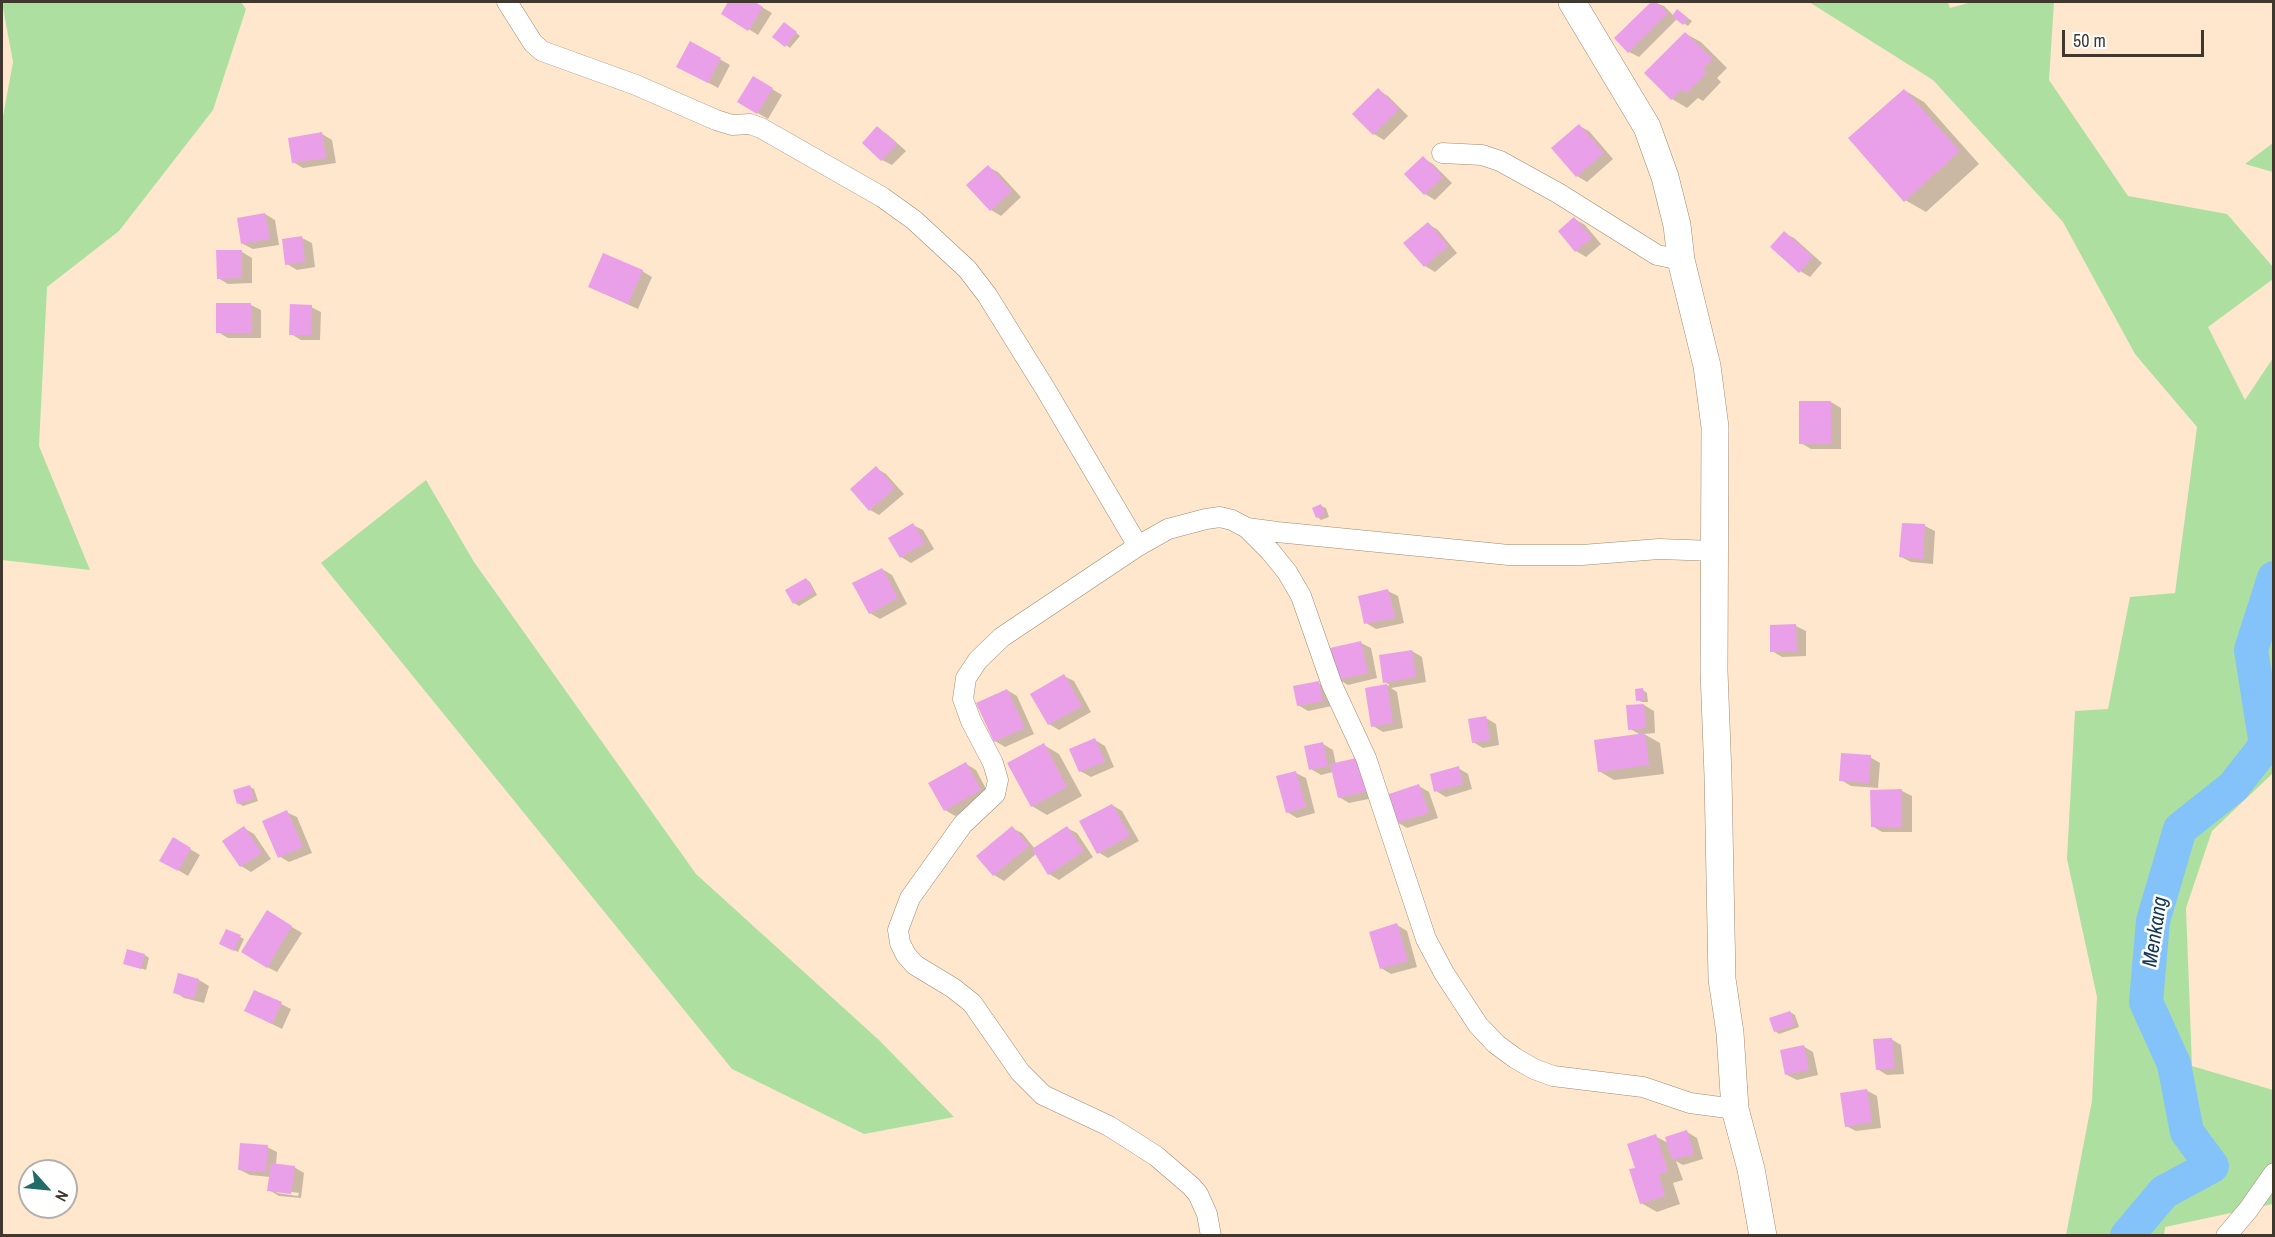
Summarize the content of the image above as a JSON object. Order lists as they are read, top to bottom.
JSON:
{
  "water": ["Menkang"],
  "scale_bar": "50 m",
  "north": "bottom right"
}
